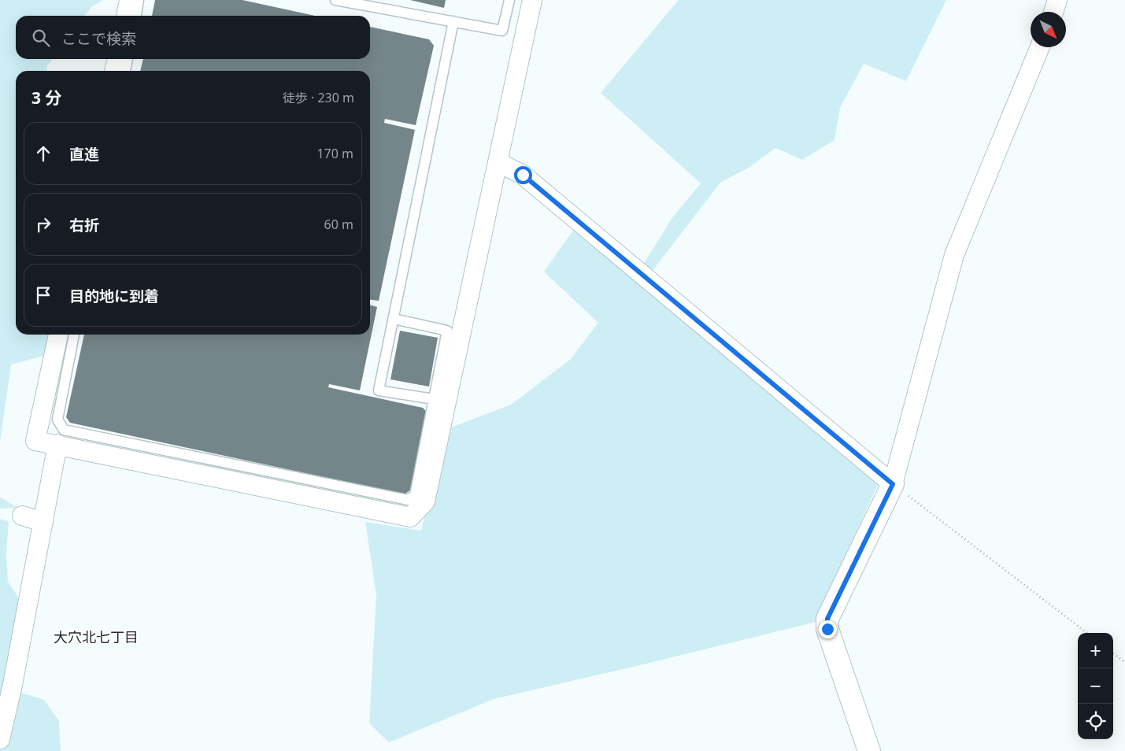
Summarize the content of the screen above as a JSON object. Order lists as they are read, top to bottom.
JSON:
{
  "districts": ["大穴北七丁目"],
  "north": "bottom right",
  "page": {
    "search": "ここで検索",
    "heading": ["3 分", "徒歩 · 230 m"],
    "list": [
      ["直進", "170 m"],
      ["右折", "60 m"],
      "目的地に到着"
    ],
    "map_buttons": ["+", "−"]
  }
}
